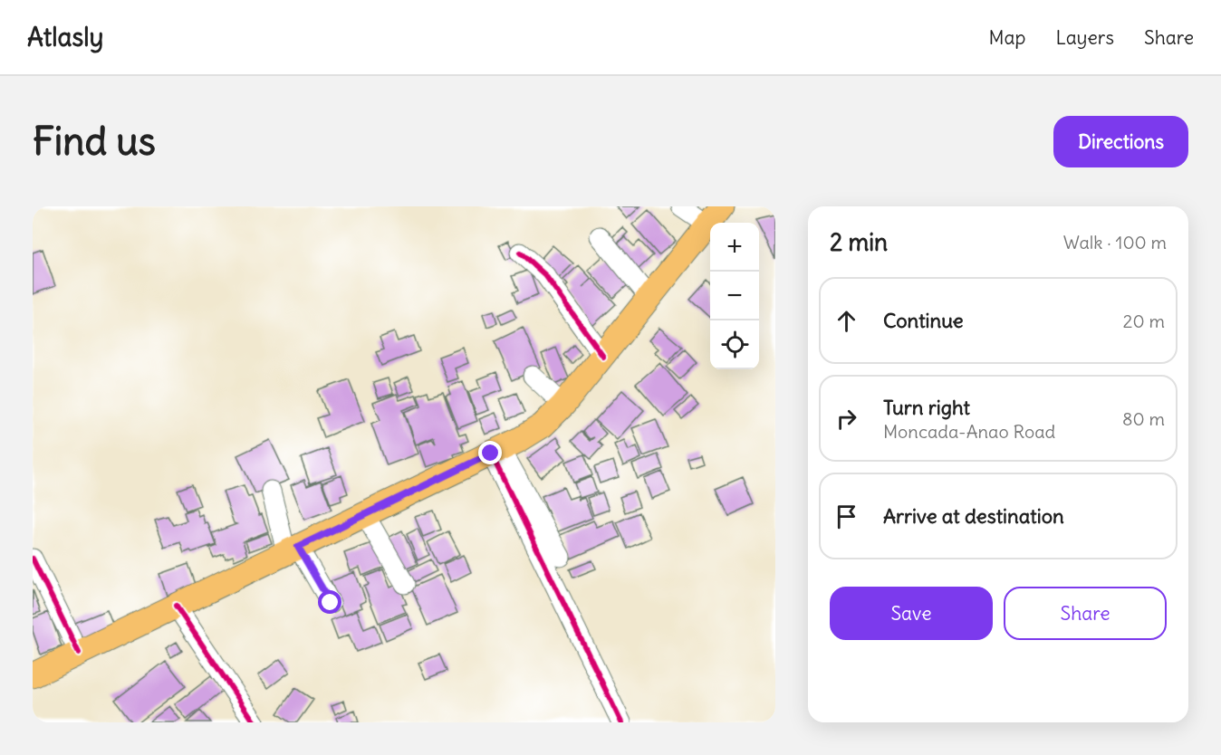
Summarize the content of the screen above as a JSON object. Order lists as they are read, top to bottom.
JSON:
{
  "page": {
    "header": "Atlasly",
    "nav": ["Map", "Layers", "Share"],
    "buttons": [
      "Directions",
      ["Save", "Share"]
    ],
    "title": "Find us",
    "heading": ["2 min", "Walk · 100 m"],
    "map_buttons": ["+", "−"],
    "list": [
      ["Continue", "20 m"],
      ["Turn right", "Moncada-Anao Road", "80 m"],
      "Arrive at destination"
    ]
  }
}
